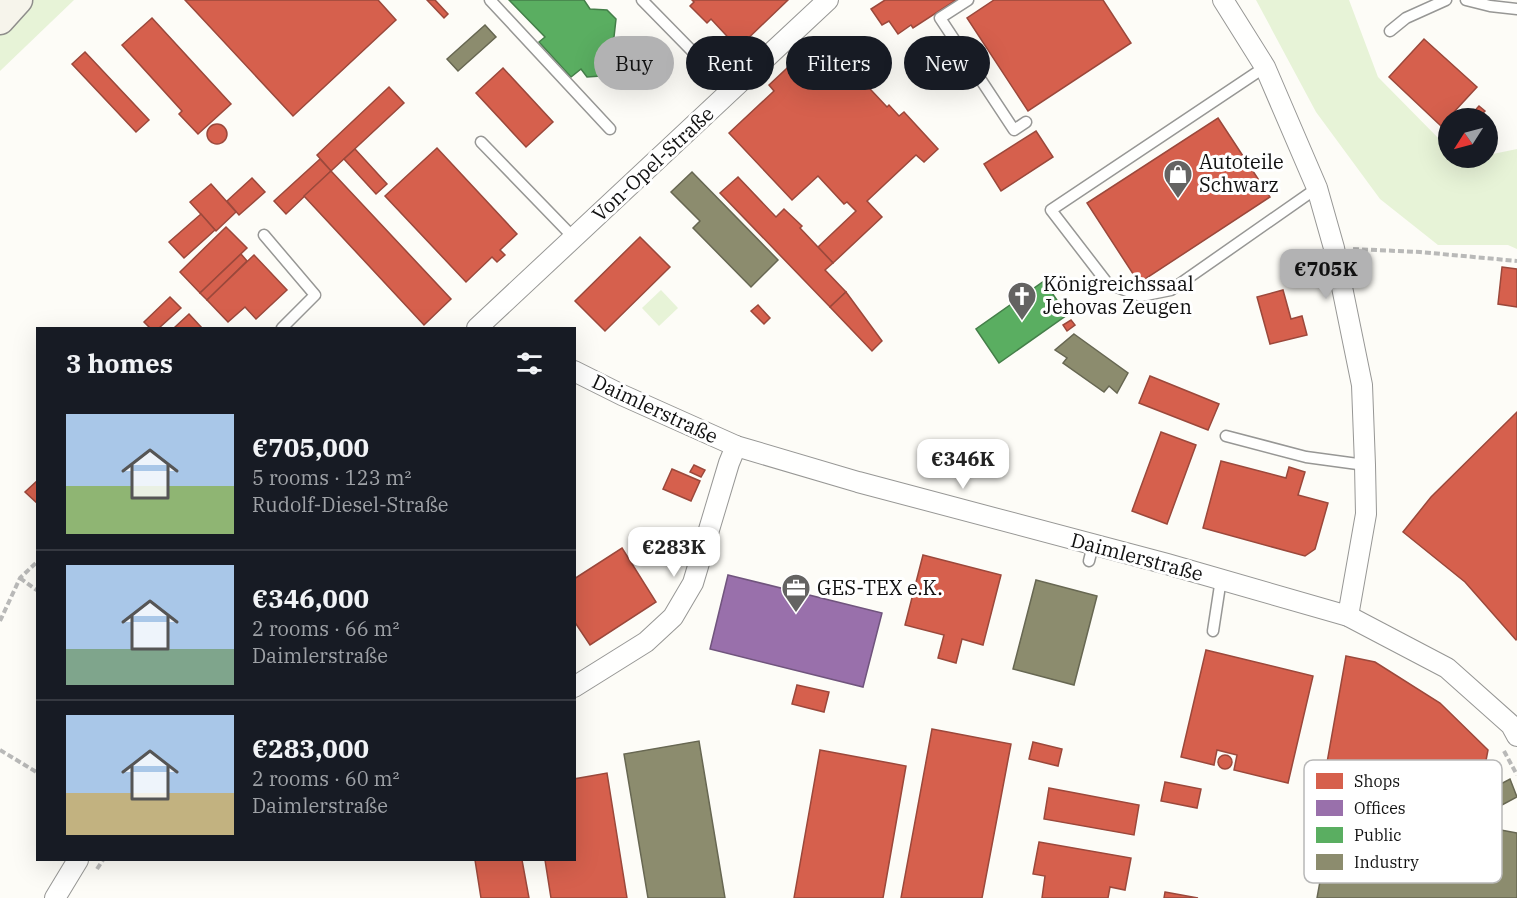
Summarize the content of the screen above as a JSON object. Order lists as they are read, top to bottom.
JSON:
{
  "streets": {
    "street": ["Von-Opel-Straße", "Daimlerstraße"]
  },
  "places": {
    "shop": ["Autoteile Schwarz"],
    "church": ["Königreichssaal Jehovas Zeugen"],
    "office": ["GES-TEX e.K."]
  },
  "legend": [
    "Shops",
    "Offices",
    "Public",
    "Industry"
  ],
  "north": "bottom left",
  "page": {
    "chip": [
      "Buy",
      "Rent",
      "Filters",
      "New"
    ],
    "price": ["€705K", "€346K", "€283K"],
    "heading": "3 homes",
    "list": [
      {
        "name": "€705,000",
        "note": "5 rooms · 123 m² · Rudolf-Diesel-Straße"
      },
      {
        "name": "€346,000",
        "note": "2 rooms · 66 m² · Daimlerstraße"
      },
      {
        "name": "€283,000",
        "note": "2 rooms · 60 m² · Daimlerstraße"
      }
    ]
  }
}
